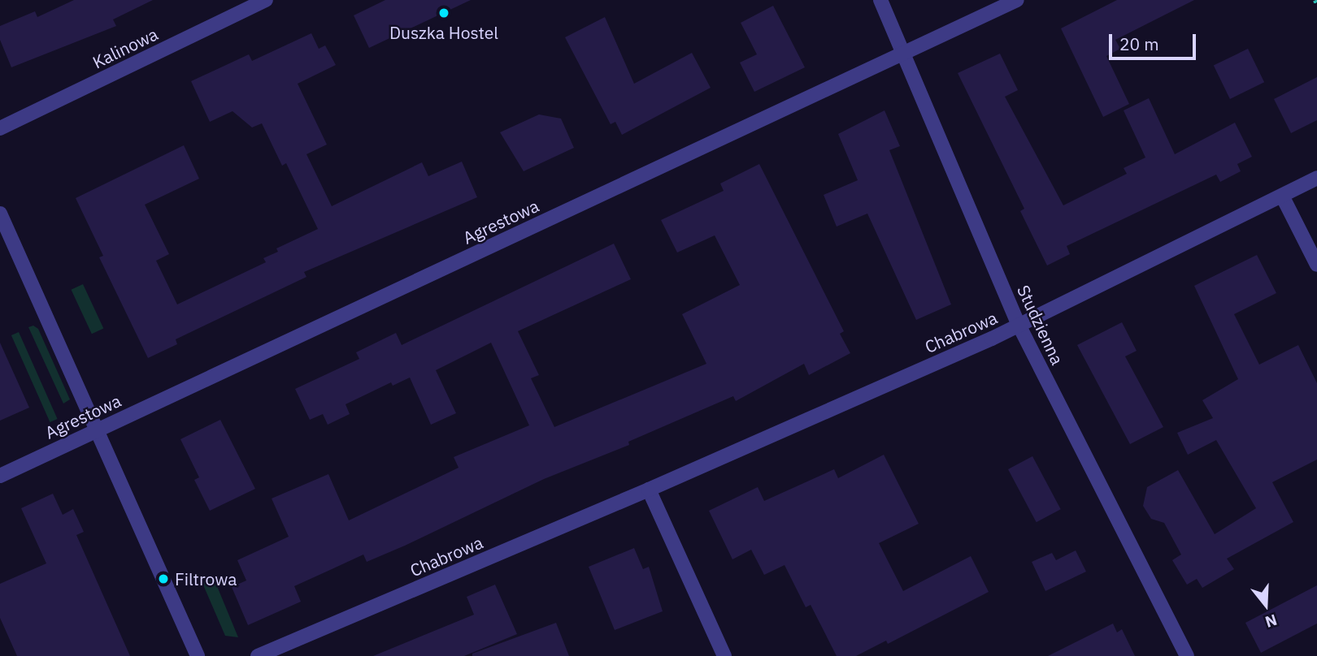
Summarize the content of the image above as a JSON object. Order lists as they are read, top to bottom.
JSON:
{
  "streets": {
    "street": [
      "Kalinowa",
      "Agrestowa",
      "Studzienna",
      "Chabrowa"
    ]
  },
  "crossings": [
    ["Agrestowa", "Studzienna"],
    ["Studzienna", "Chabrowa"]
  ],
  "places": ["Duszka Hostel", "Filtrowa"],
  "scale_bar": "20 m",
  "north": "bottom"
}
